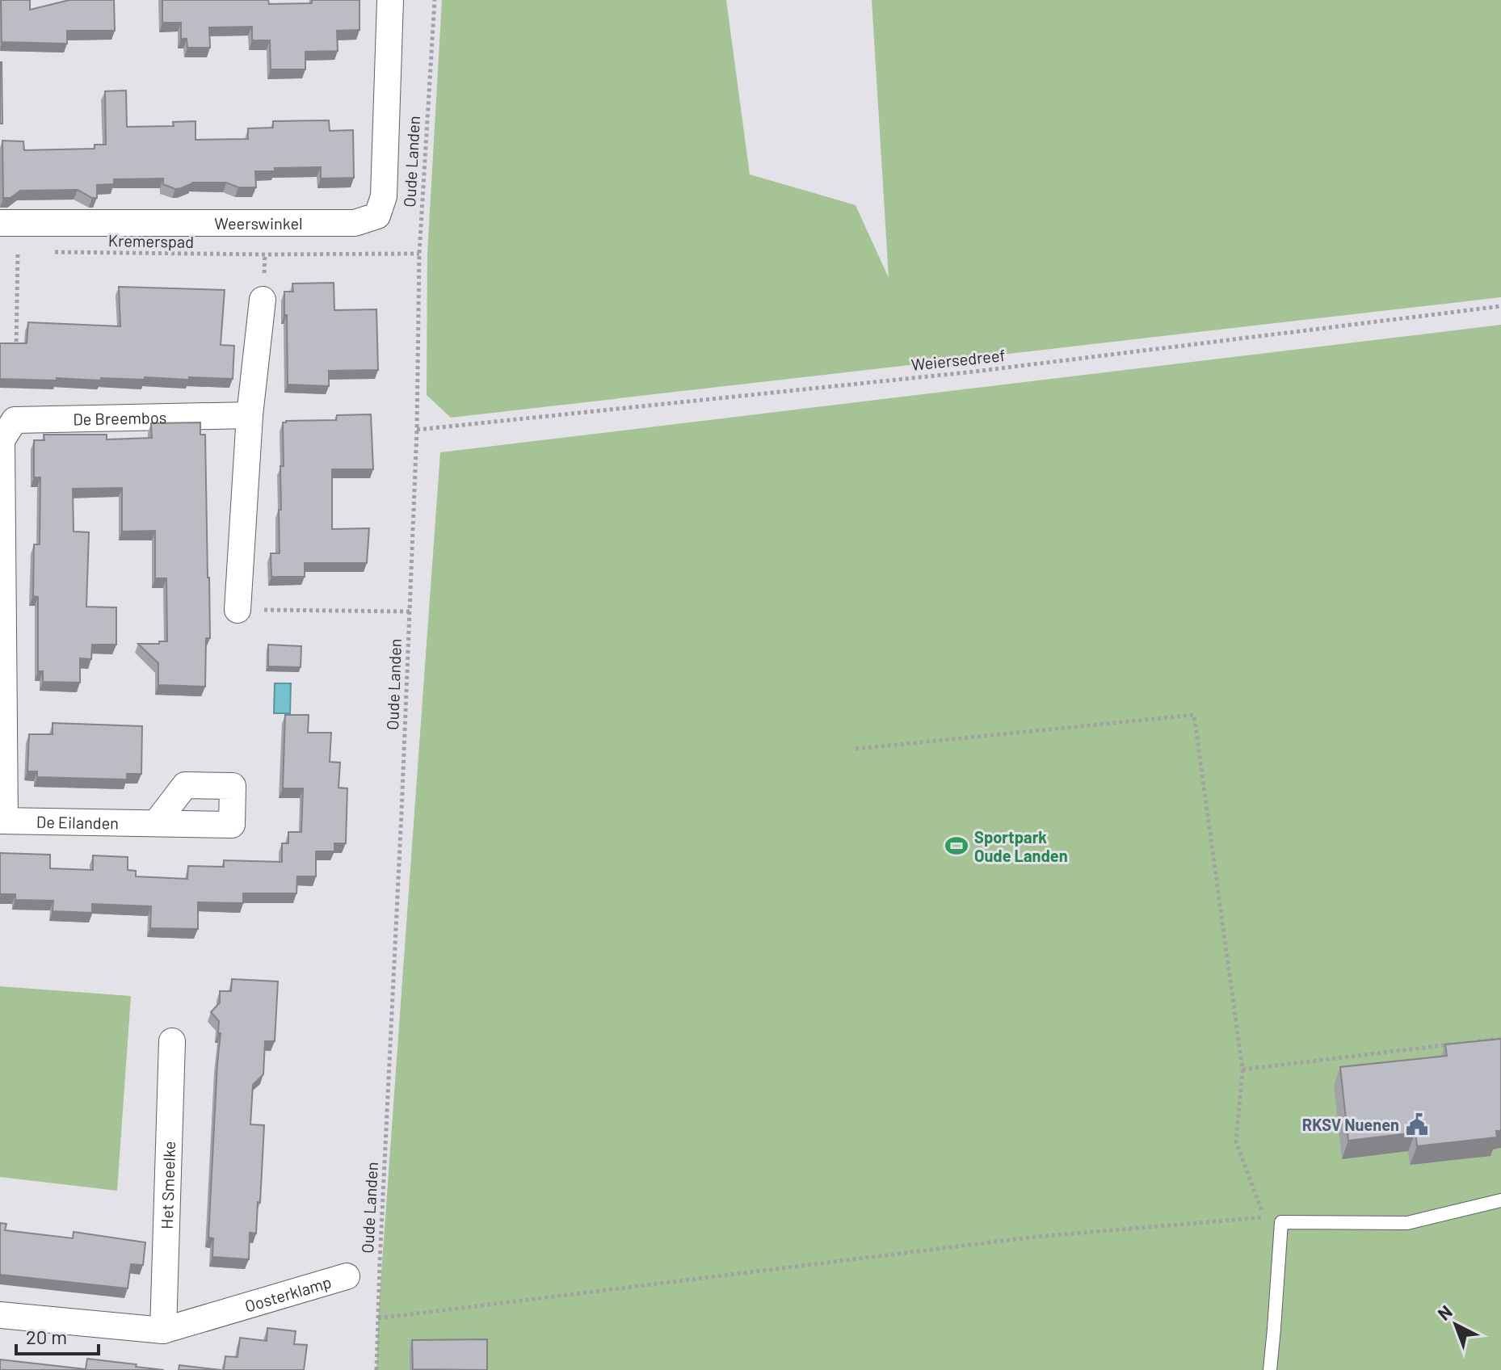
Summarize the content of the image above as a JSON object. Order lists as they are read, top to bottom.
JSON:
{
  "streets": {
    "street": [
      "Weerswinkel",
      "De Breembos",
      "De Eilanden",
      "Het Smeelke",
      "Oosterklamp"
    ],
    "path": ["Oude Landen", "Kremerspad", "Weiersedreef"]
  },
  "crossings": [
    ["Oude Landen", "Kremerspad"],
    ["Oude Landen", "Weiersedreef"],
    ["Het Smeelke", "Oosterklamp"]
  ],
  "places": {
    "sports": ["Sportpark Oude Landen"],
    "public building": ["RKSV Nuenen"]
  },
  "scale_bar": "20 m",
  "north": "top left"
}
